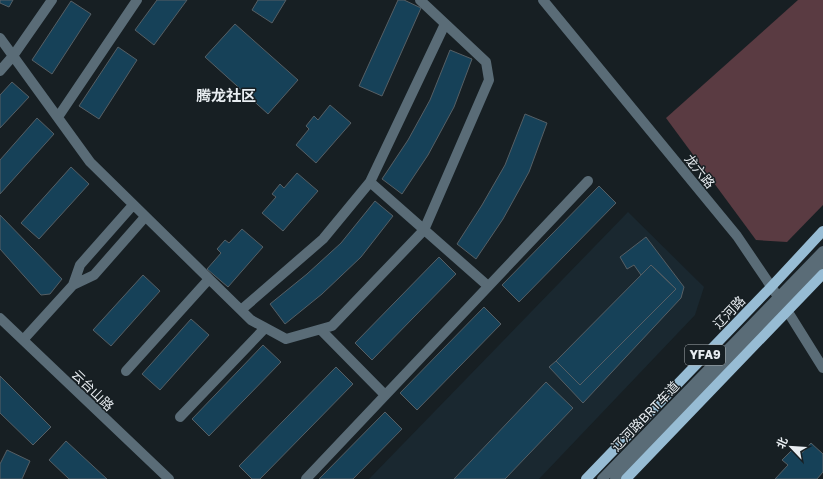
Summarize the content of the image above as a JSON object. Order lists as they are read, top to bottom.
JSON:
{
  "streets": {
    "main road": ["辽河路", "YFA9"],
    "street": ["龙六路", "云台山路", "辽河路BRT车道"]
  },
  "crossings": [
    ["龙六路", "辽河路"],
    ["龙六路", "YFA9"],
    ["龙六路", "辽河路BRT车道"],
    ["YFA9", "辽河路BRT车道"]
  ],
  "districts": ["腾龙社区"],
  "north": "top left"
}
